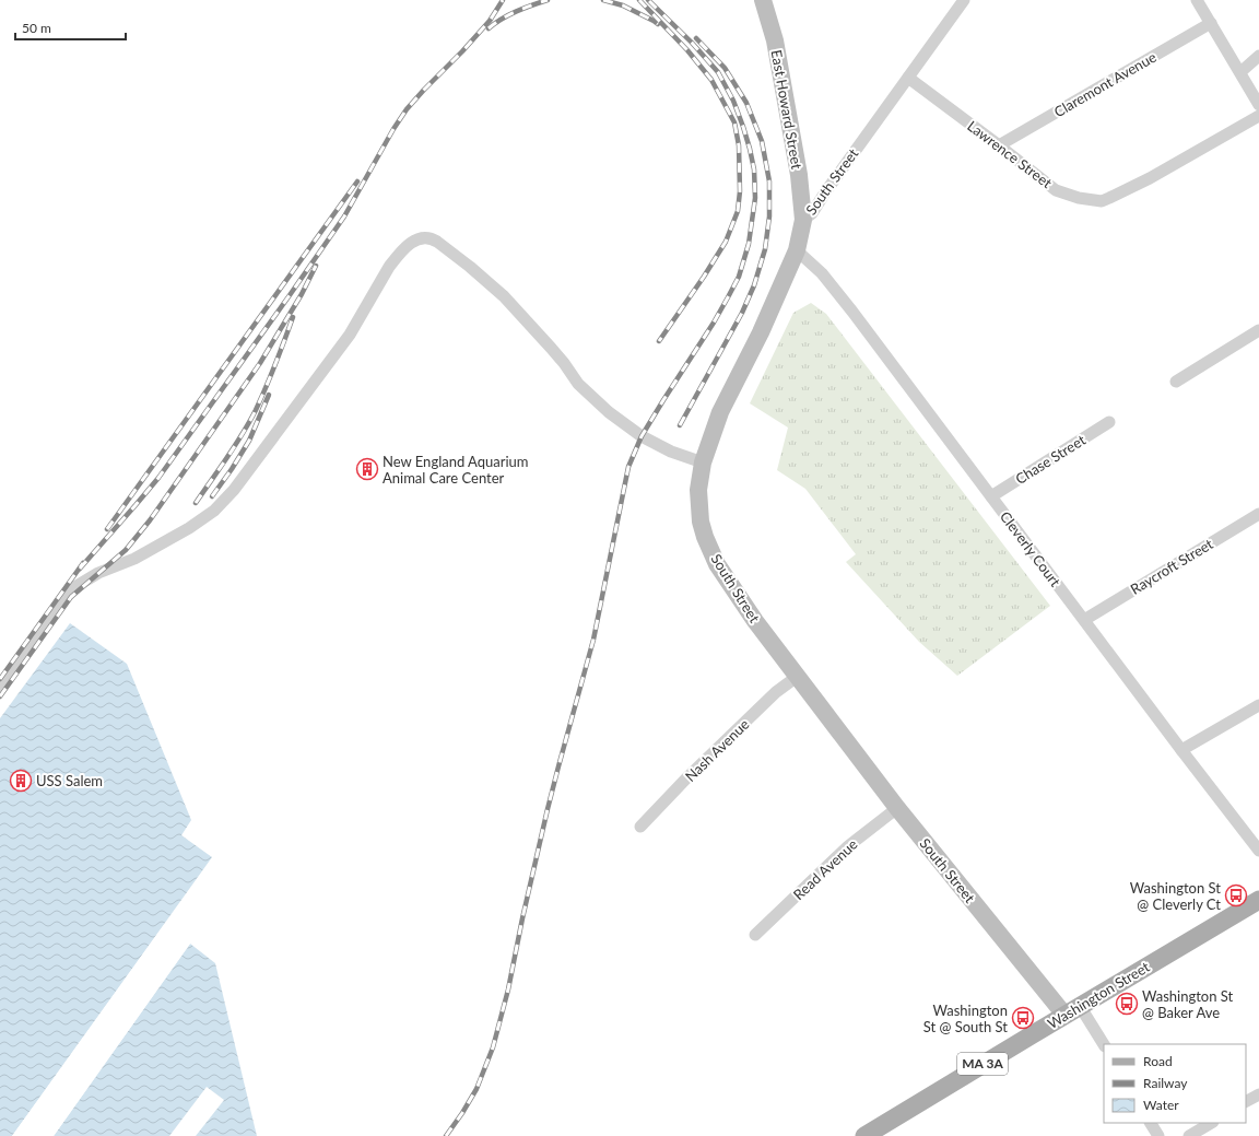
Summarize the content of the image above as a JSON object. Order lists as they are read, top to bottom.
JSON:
{
  "streets": {
    "main road": [
      "East Howard Street",
      "South Street",
      "Washington Street",
      "MA 3A"
    ],
    "street": [
      "Claremont Avenue",
      "Lawrence Street",
      "Chase Street",
      "Cleverly Court",
      "Raycroft Street",
      "Nash Avenue",
      "Read Avenue"
    ]
  },
  "crossings": [
    ["Claremont Avenue", "Lawrence Street"],
    ["East Howard Street", "South Street"],
    ["Lawrence Street", "South Street"],
    ["South Street", "Cleverly Court"],
    ["South Street", "Nash Avenue"],
    ["South Street", "Read Avenue"],
    ["South Street", "Washington Street"],
    ["Chase Street", "Cleverly Court"],
    ["Cleverly Court", "Raycroft Street"]
  ],
  "places": {
    "building": ["New England Aquarium Animal Care Center", "USS Salem"],
    "bus stop": ["Washington St @ Cleverly Ct", "Washington St @ Baker Ave", "Washington St @ South St"]
  },
  "legend": ["Road", "Railway", "Water"],
  "scale_bar": "50 m"
}
